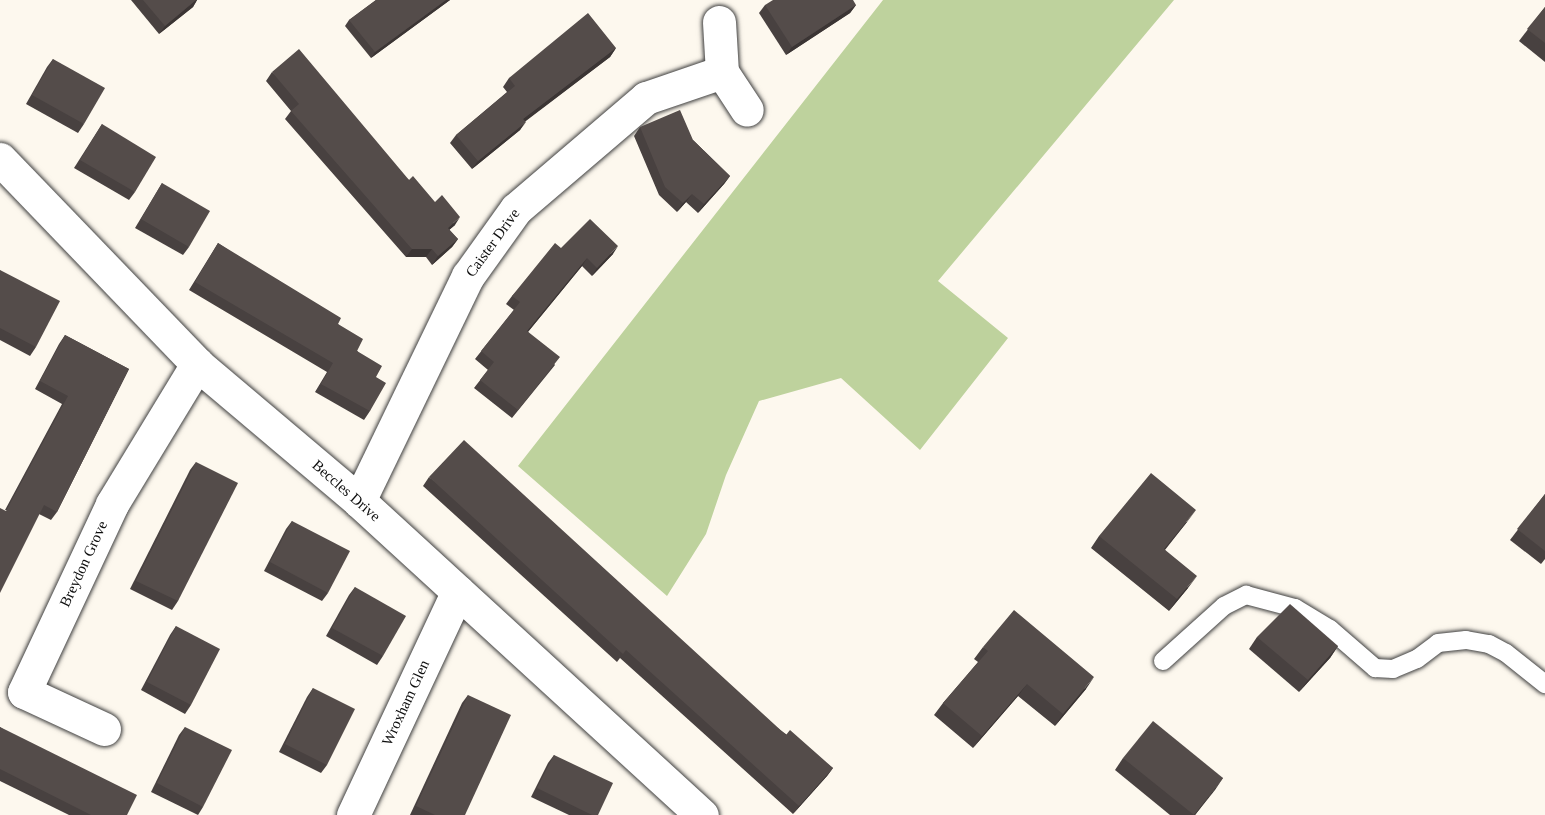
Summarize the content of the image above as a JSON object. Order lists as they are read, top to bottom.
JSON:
{
  "streets": {
    "street": [
      "Caister Drive",
      "Beccles Drive",
      "Breydon Grove",
      "Wroxham Glen"
    ]
  },
  "crossings": [
    ["Caister Drive", "Beccles Drive"],
    ["Beccles Drive", "Breydon Grove"],
    ["Beccles Drive", "Wroxham Glen"]
  ]
}
